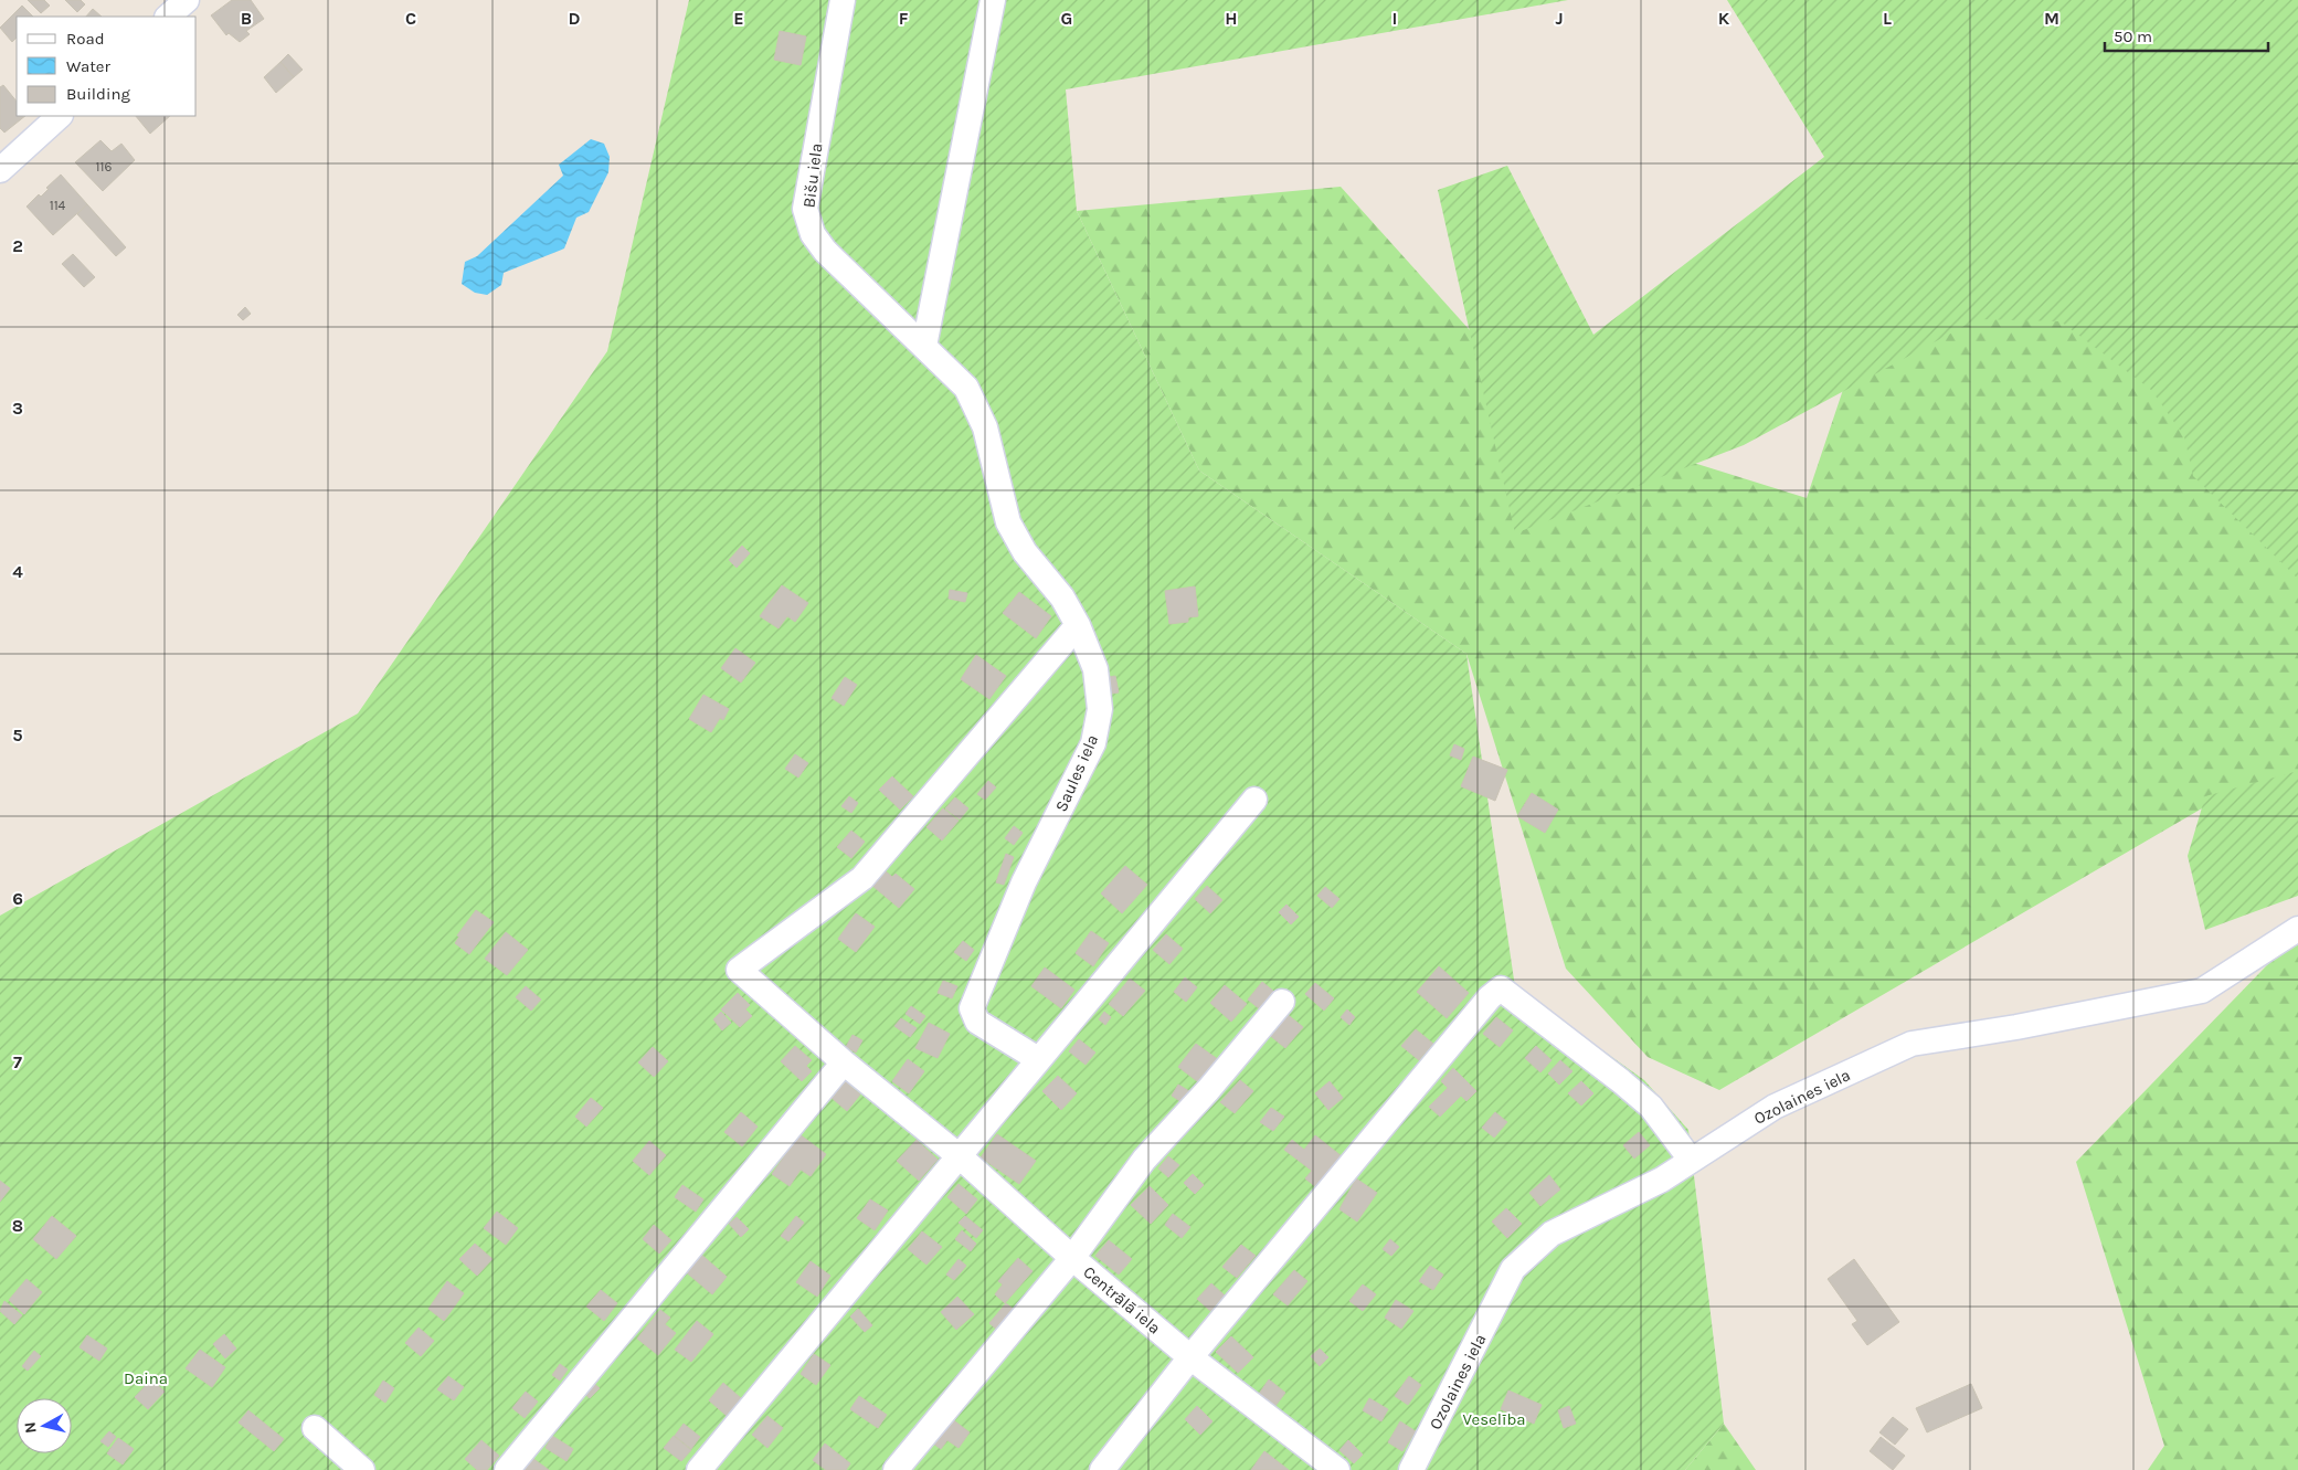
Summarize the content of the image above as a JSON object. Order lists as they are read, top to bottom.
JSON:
{
  "streets": {
    "street": [
      "Bišu iela",
      "Saules iela",
      "Ozolaines iela",
      "Centrālā iela"
    ]
  },
  "crossings": [
    ["Bišu iela", "Saules iela"],
    ["Saules iela", "Centrālā iela"]
  ],
  "parks": ["Daina", "Veselība"],
  "house_numbers": ["116", "114"],
  "legend": ["Road", "Water", "Building"],
  "scale_bar": "50 m",
  "north": "left",
  "grid": {
    "columns": [
      "B",
      "C",
      "D",
      "E",
      "F",
      "G",
      "H",
      "I",
      "J",
      "K",
      "L",
      "M"
    ],
    "rows": [
      "2",
      "3",
      "4",
      "5",
      "6",
      "7",
      "8"
    ]
  }
}
